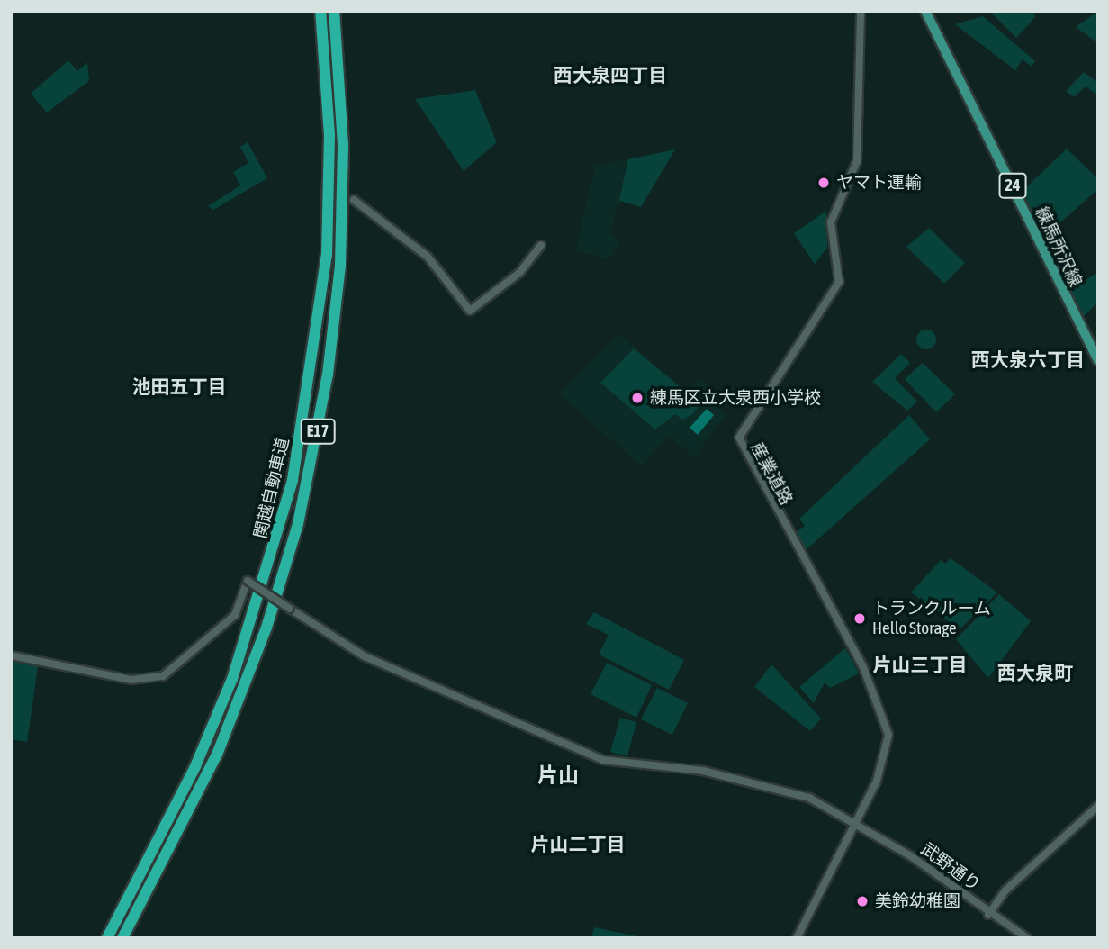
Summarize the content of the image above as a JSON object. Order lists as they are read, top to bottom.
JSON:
{
  "streets": {
    "highway": ["E17", "関越自動車道"],
    "main road": ["24", "練馬所沢線"],
    "street": ["産業道路", "武野通り"]
  },
  "crossings": [
    ["産業道路", "武野通り"]
  ],
  "districts": [
    "西大泉四丁目",
    "西大泉六丁目",
    "池田五丁目",
    "片山三丁目",
    "西大泉町",
    "片山",
    "片山二丁目"
  ],
  "places": [
    "ヤマト運輸",
    "練馬区立大泉西小学校",
    "トランクルーム Hello Storage",
    "美鈴幼稚園"
  ]
}
